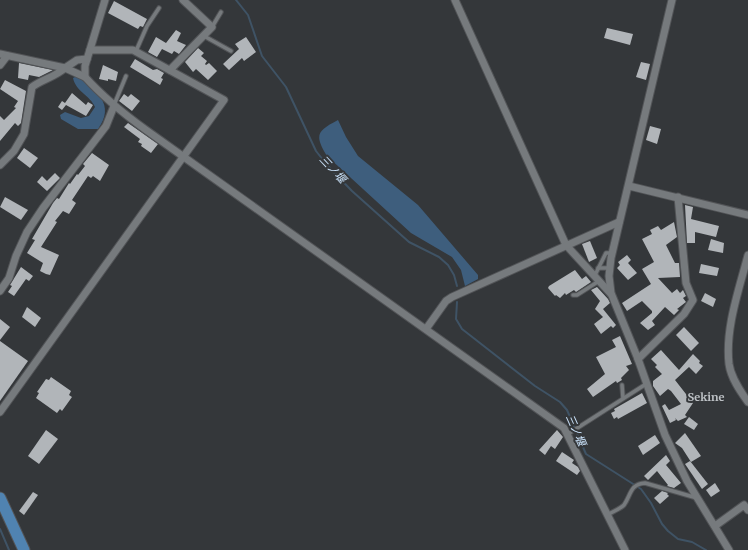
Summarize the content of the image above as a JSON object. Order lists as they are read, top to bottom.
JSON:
{
  "districts": ["Sekine"],
  "water": ["三ノ堰"]
}
